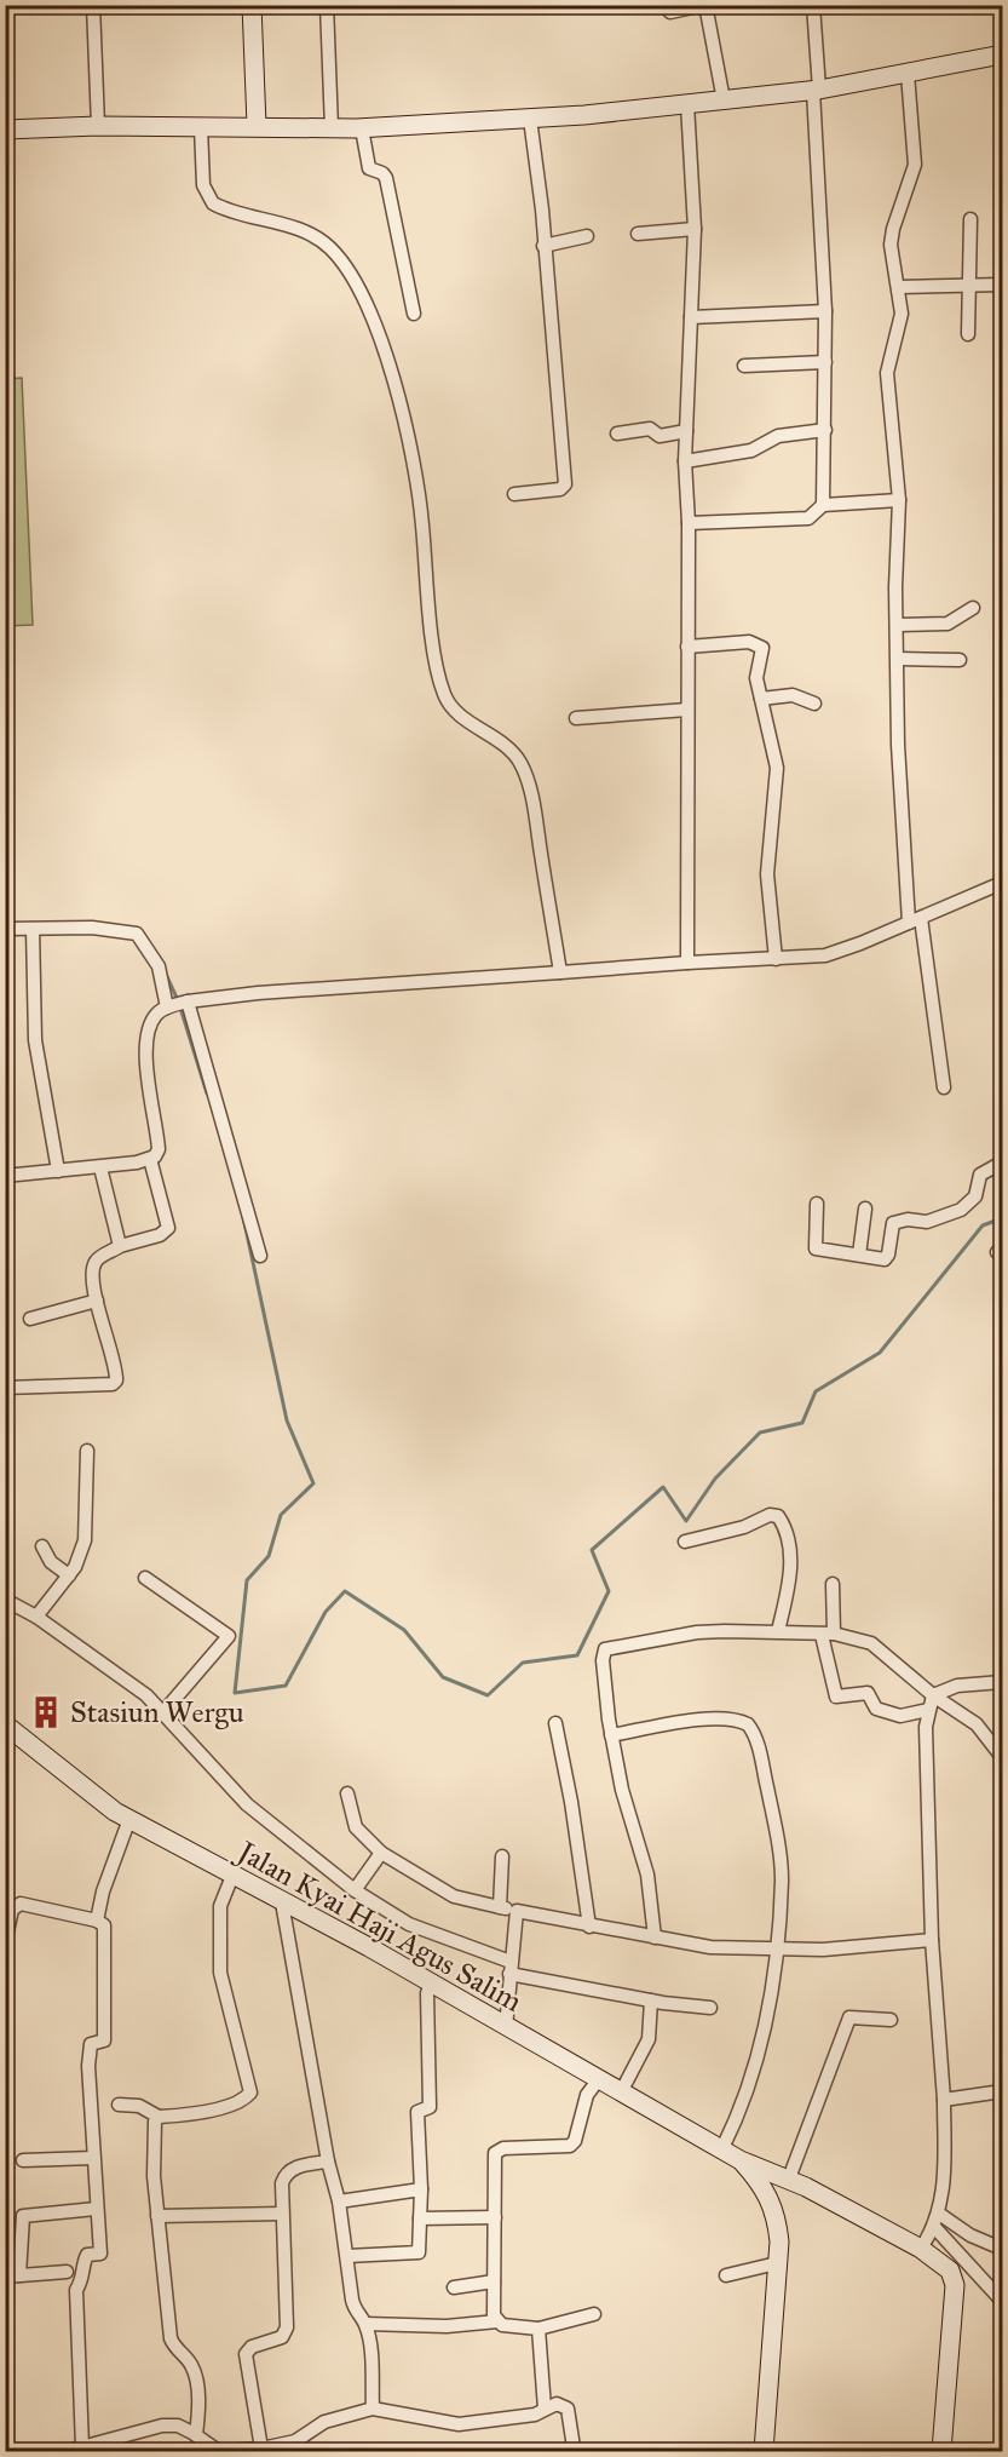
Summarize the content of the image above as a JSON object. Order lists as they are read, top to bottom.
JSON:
{
  "streets": {
    "street": ["Jalan Kyai Haji Agus Salim"]
  },
  "places": {
    "building": ["Stasiun Wergu"]
  }
}
